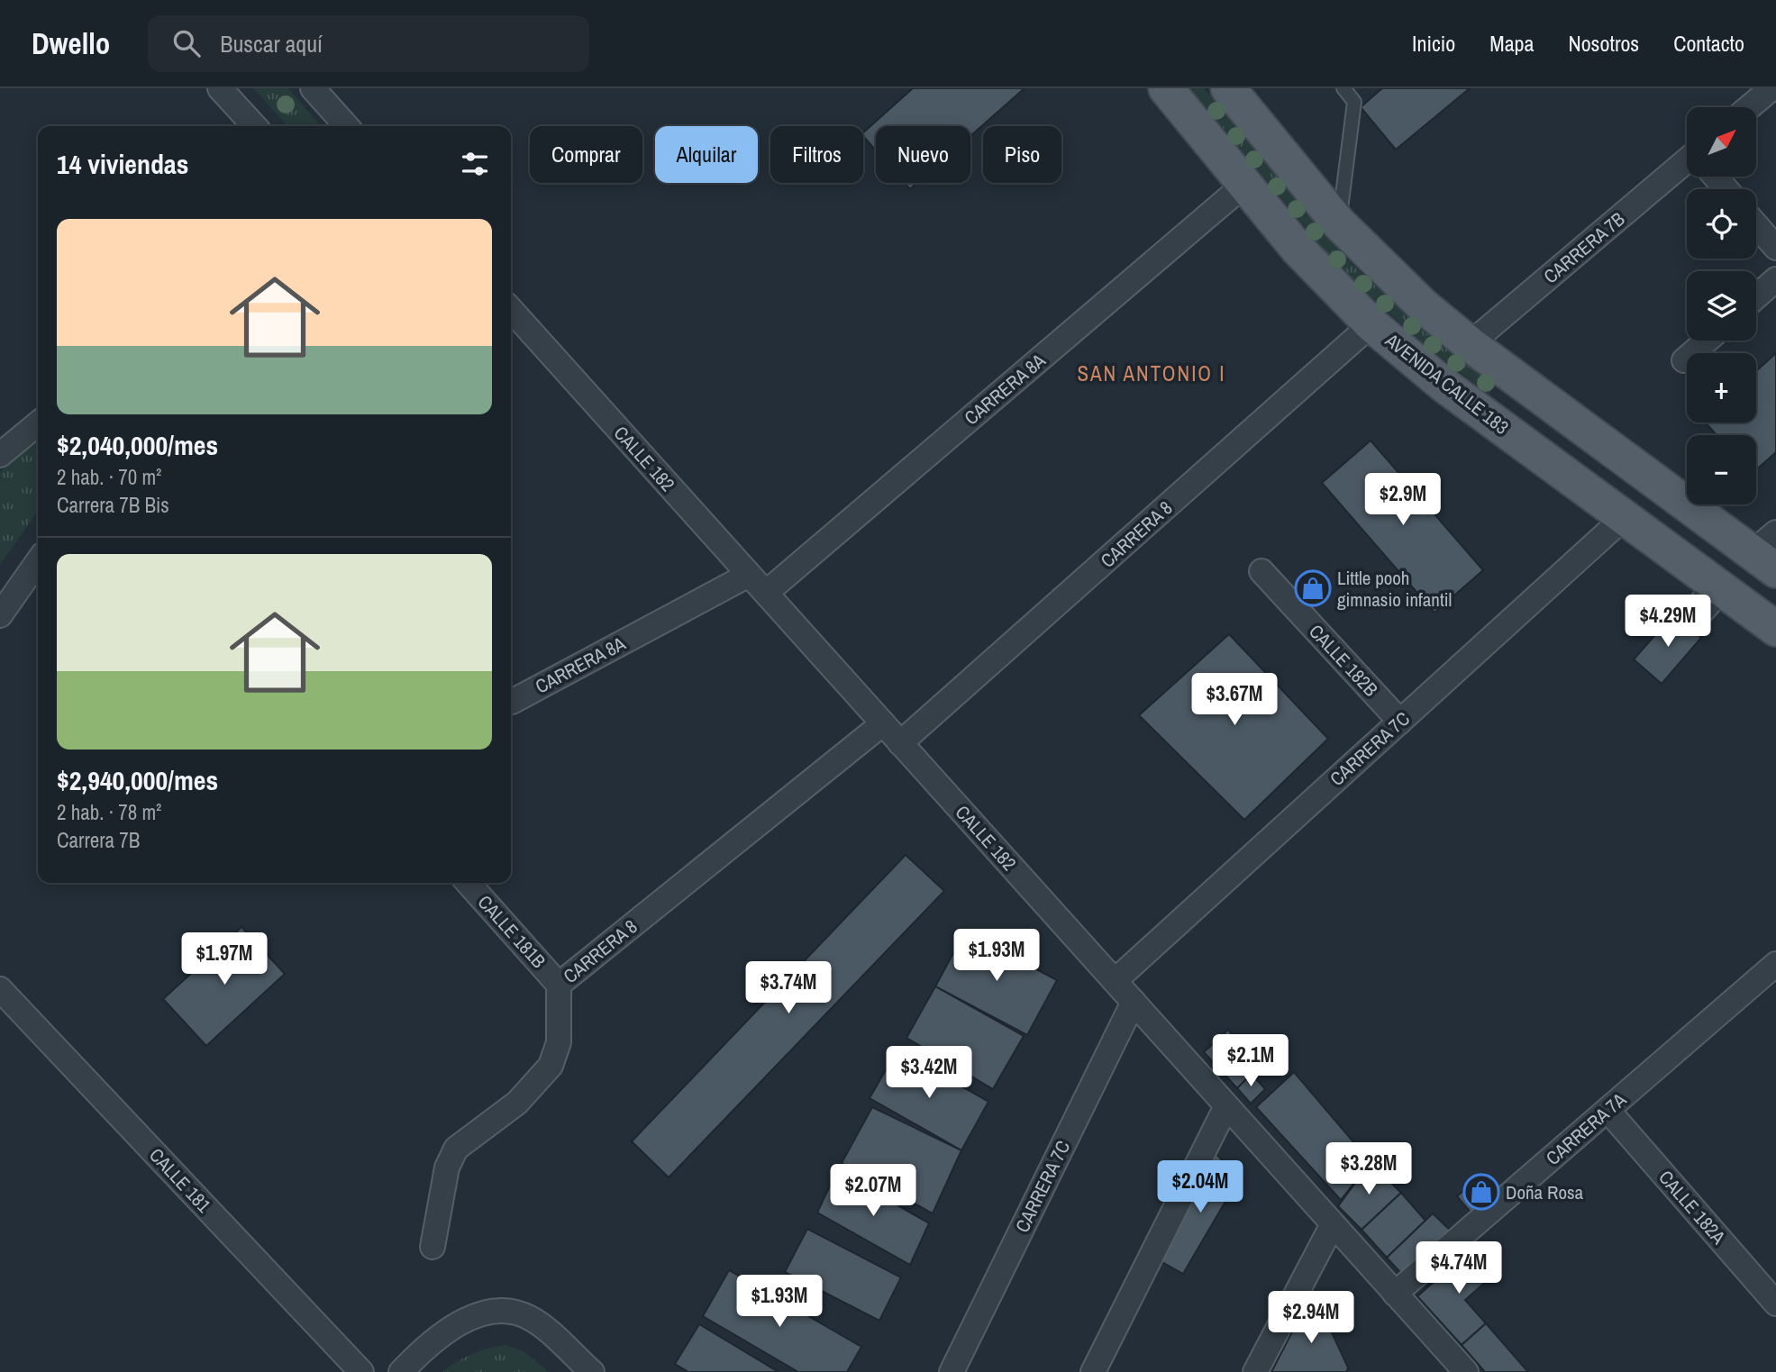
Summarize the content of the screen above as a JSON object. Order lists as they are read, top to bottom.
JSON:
{
  "streets": {
    "main road": ["AVENIDA CALLE 183"],
    "street": [
      "CARRERA 7B",
      "CARRERA 8A",
      "CALLE 182",
      "CARRERA 8",
      "CALLE 182B",
      "CARRERA 7C",
      "CALLE 181B",
      "CARRERA 7A",
      "CALLE 181",
      "CALLE 182A"
    ]
  },
  "crossings": [
    ["AVENIDA CALLE 183", "CARRERA 8A"],
    ["AVENIDA CALLE 183", "CARRERA 8"],
    ["AVENIDA CALLE 183", "CARRERA 7C"],
    ["CARRERA 8A", "CALLE 182"],
    ["CALLE 182", "CARRERA 8"],
    ["CALLE 182", "CARRERA 7C"],
    ["CALLE 182", "CARRERA 7A"],
    ["CARRERA 8", "CALLE 181B"],
    ["CALLE 182B", "CARRERA 7C"],
    ["CARRERA 7A", "CALLE 182A"]
  ],
  "districts": ["SAN ANTONIO I"],
  "places": {
    "shop": ["Little pooh gimnasio infantil", "Doña Rosa"]
  },
  "north": "top right",
  "page": {
    "header": "Dwello",
    "search": "Buscar aquí",
    "nav": [
      "Inicio",
      "Mapa",
      "Nosotros",
      "Contacto"
    ],
    "map_buttons": ["+", "−"],
    "chip": [
      "Comprar",
      "Alquilar",
      "Filtros",
      "Nuevo",
      "Piso"
    ],
    "heading": "14 viviendas",
    "list": [
      {
        "name": "$2,040,000/mes",
        "note": "2 hab. · 70 m² · Carrera 7B Bis"
      },
      {
        "name": "$2,940,000/mes",
        "note": "2 hab. · 78 m² · Carrera 7B"
      }
    ],
    "price": [
      "$2.9M",
      "$4.29M",
      "$3.67M",
      "$1.93M",
      "$1.97M",
      "$3.74M",
      "$2.1M",
      "$3.42M",
      "$3.28M",
      "$2.04M",
      "$2.07M",
      "$4.74M",
      "$1.93M",
      "$2.94M"
    ]
  }
}
